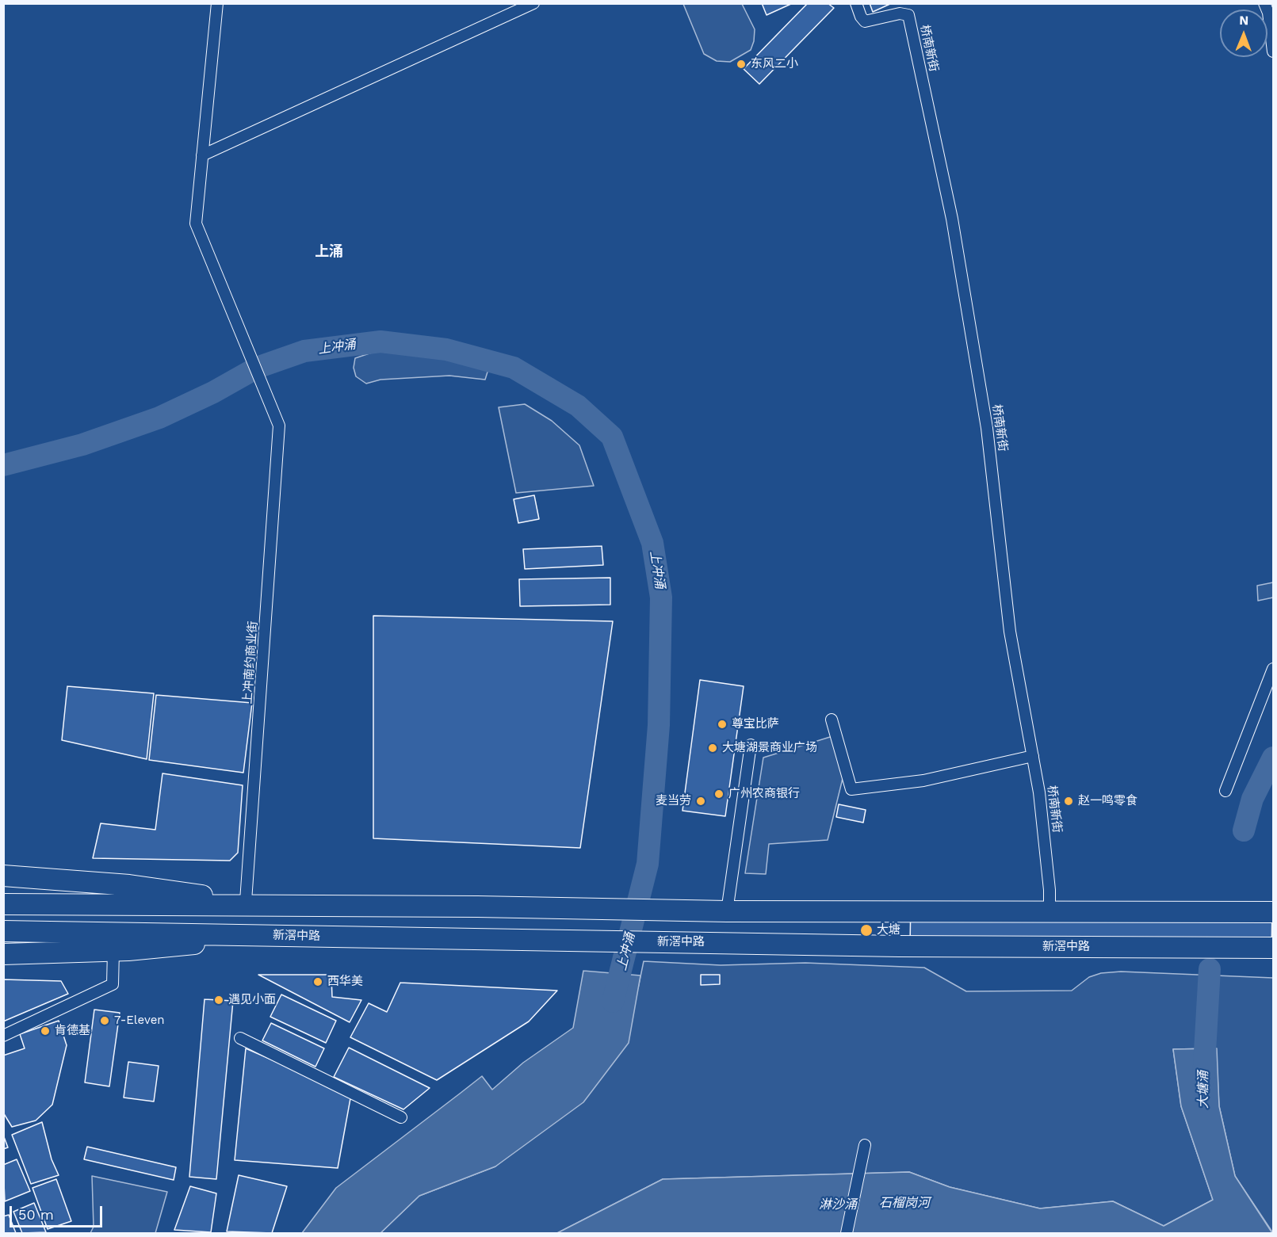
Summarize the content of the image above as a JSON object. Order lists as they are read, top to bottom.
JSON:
{
  "streets": {
    "highway": ["新滘中路"],
    "street": ["桥南新街", "上冲南约商业街"]
  },
  "districts": ["上涌"],
  "water": [
    "上冲涌",
    "大塘涌",
    "石榴岗河",
    "淋沙涌"
  ],
  "places": [
    "东风二小",
    "尊宝比萨",
    "大塘湖景商业广场",
    "广州农商银行",
    "麦当劳",
    "赵一鸣零食",
    "大塘",
    "西华美",
    "遇见小面",
    "7-Eleven",
    "肯德基"
  ],
  "scale_bar": "50 m",
  "north": "top"
}
